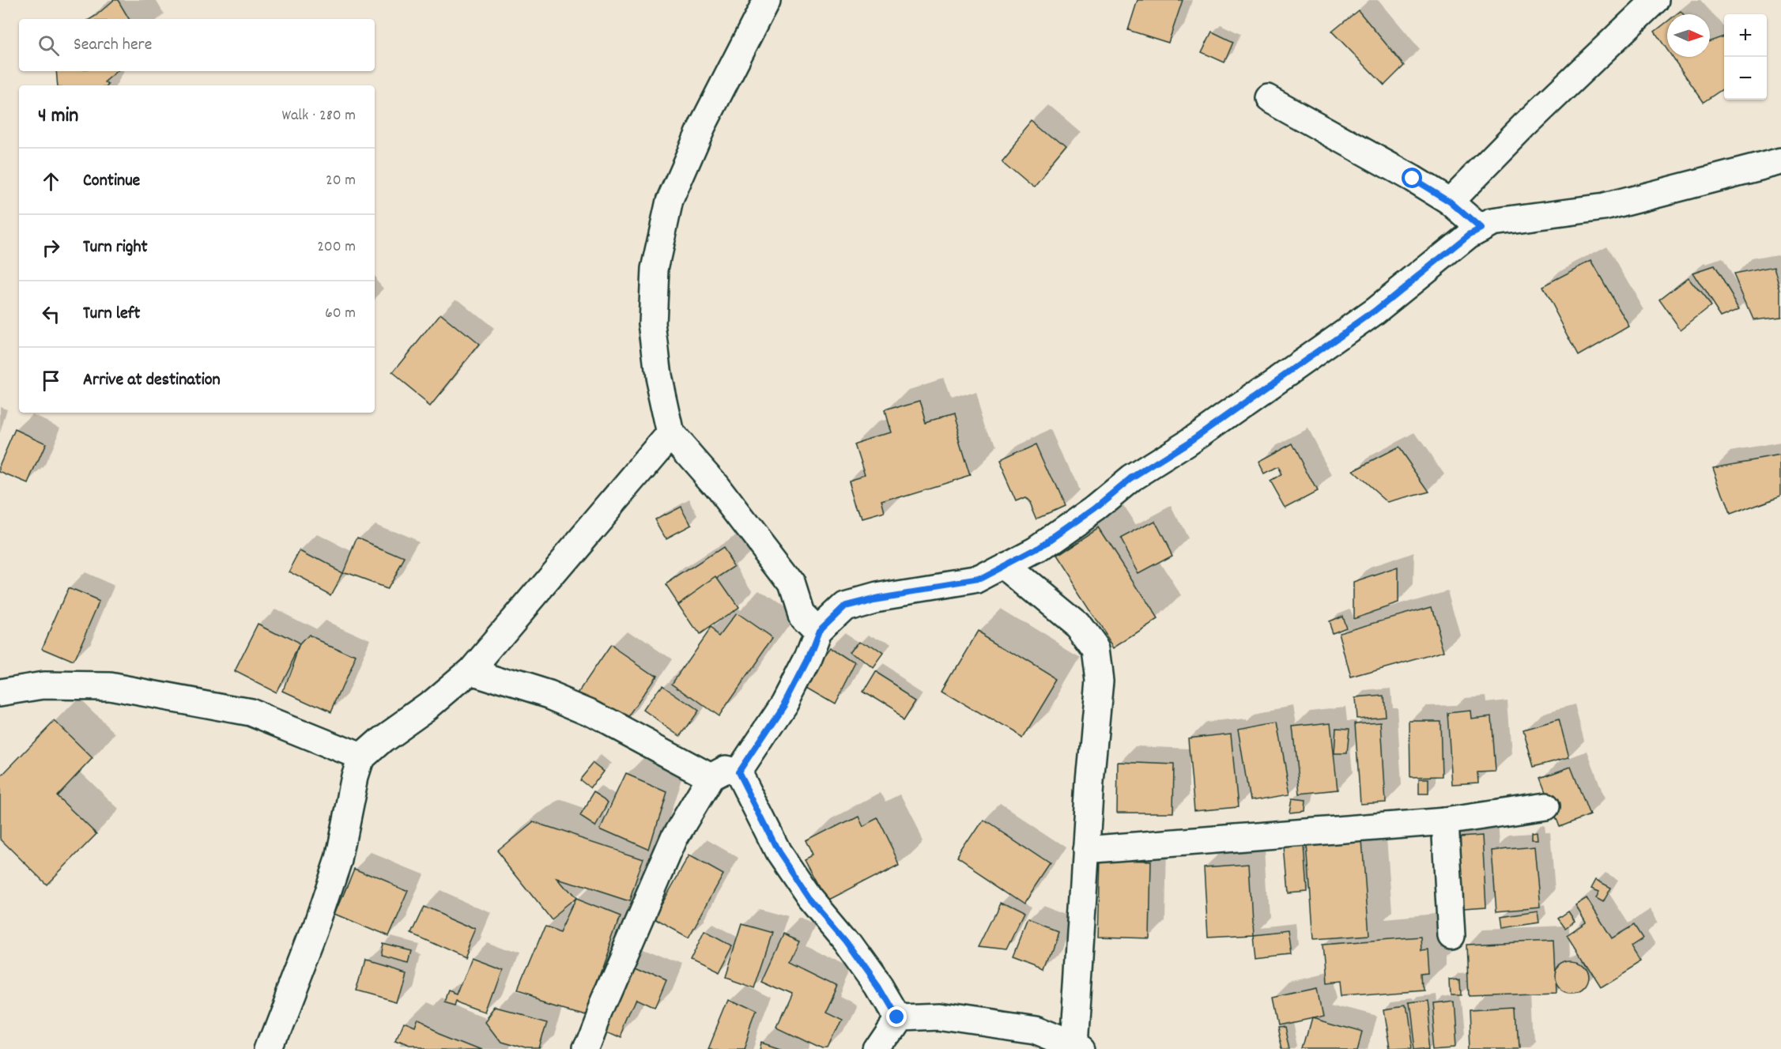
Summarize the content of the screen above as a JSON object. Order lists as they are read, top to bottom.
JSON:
{
  "north": "right",
  "page": {
    "map_buttons": ["+", "−"],
    "search": "Search here",
    "heading": ["4 min", "Walk · 280 m"],
    "list": [
      ["Continue", "20 m"],
      ["Turn right", "200 m"],
      ["Turn left", "60 m"],
      "Arrive at destination"
    ]
  }
}
